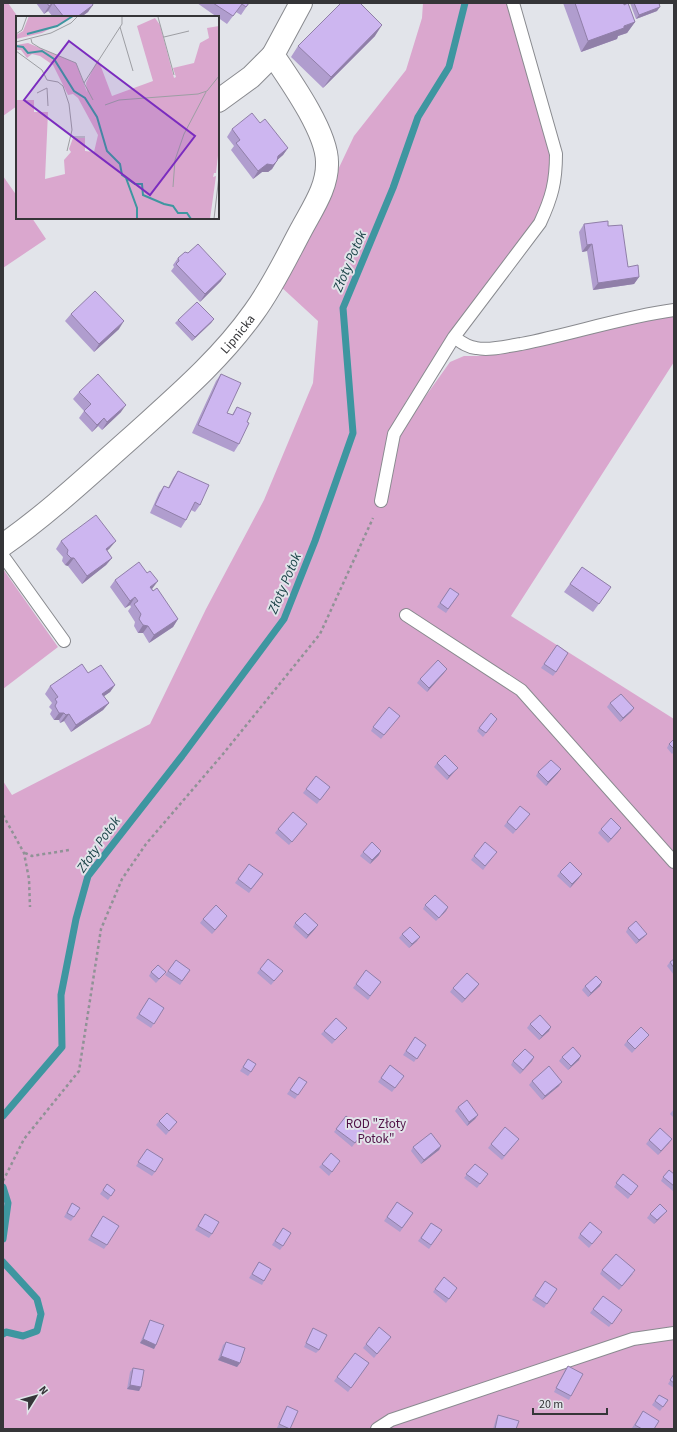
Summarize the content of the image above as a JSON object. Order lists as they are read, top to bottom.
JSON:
{
  "streets": {
    "street": ["Lipnicka"]
  },
  "water": ["Złoty Potok"],
  "parks": ["ROD \"Złoty Potok\""],
  "scale_bar": "20 m",
  "north": "top right"
}
